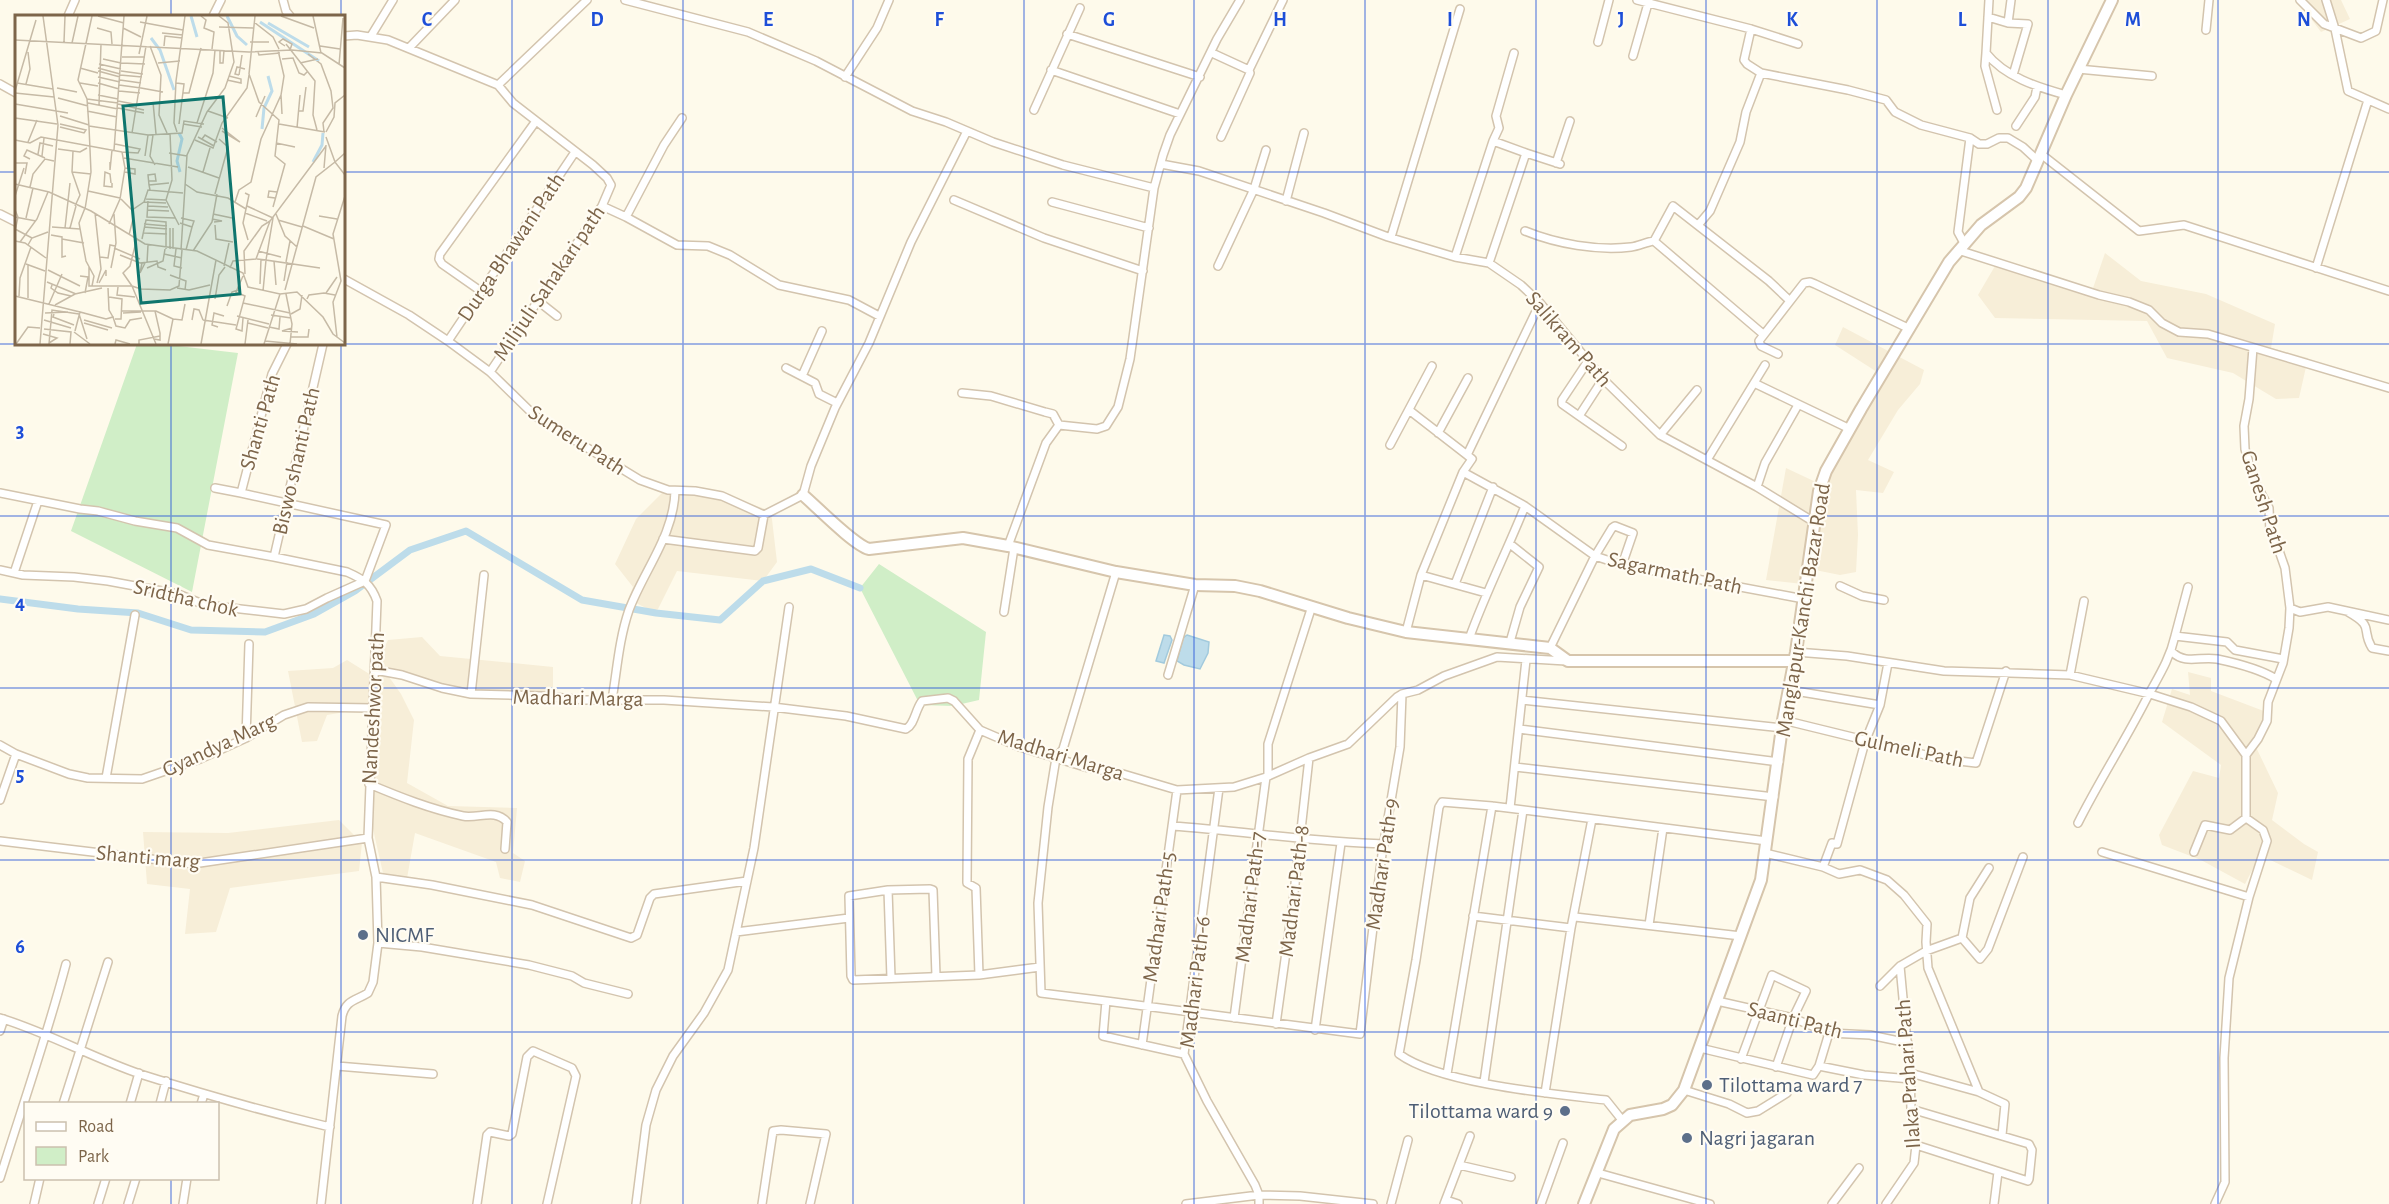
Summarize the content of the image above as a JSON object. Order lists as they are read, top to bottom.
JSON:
{
  "streets": {
    "street": [
      "Durga Bhawani Path",
      "Milijuli Sahakari path",
      "Salikram Path",
      "Shanti Path",
      "Sumeru Path",
      "Biswo shanti Path",
      "Ganesh Path",
      "Sagarmath Path",
      "Sridtha chok",
      "Manglapur-Kanchi Bazar Road",
      "Madhari Marga",
      "Nandeshwor path",
      "Gyandya Marg",
      "Gulmeli Path",
      "Shanti marg",
      "Madhari Path-9",
      "Madhari Path-8",
      "Madhari Path-7",
      "Madhari Path-5",
      "Madhari Path-6",
      "Saanti Path",
      "Ilaka Prahari Path"
    ]
  },
  "crossings": [
    ["Durga Bhawani Path", "Milijuli Sahakari path"],
    ["Durga Bhawani Path", "Sumeru Path"],
    ["Milijuli Sahakari path", "Sumeru Path"],
    ["Salikram Path", "Manglapur-Kanchi Bazar Road"],
    ["Shanti Path", "Biswo shanti Path"],
    ["Shanti Path", "Sridtha chok"],
    ["Shanti Path", "Nandeshwor path"],
    ["Biswo shanti Path", "Sridtha chok"],
    ["Biswo shanti Path", "Nandeshwor path"],
    ["Sagarmath Path", "Manglapur-Kanchi Bazar Road"],
    ["Sridtha chok", "Nandeshwor path"],
    ["Manglapur-Kanchi Bazar Road", "Gulmeli Path"],
    ["Manglapur-Kanchi Bazar Road", "Saanti Path"],
    ["Madhari Marga", "Nandeshwor path"],
    ["Madhari Marga", "Madhari Path-9"],
    ["Madhari Marga", "Madhari Path-8"],
    ["Madhari Marga", "Madhari Path-7"],
    ["Madhari Marga", "Madhari Path-5"],
    ["Madhari Marga", "Madhari Path-6"],
    ["Nandeshwor path", "Gyandya Marg"],
    ["Nandeshwor path", "Shanti marg"],
    ["Saanti Path", "Ilaka Prahari Path"]
  ],
  "places": [
    "NICMF",
    "Tilottama ward 7",
    "Tilottama ward 9",
    "Nagri jagaran"
  ],
  "legend": ["Road", "Park"],
  "grid": {
    "columns": [
      "C",
      "D",
      "E",
      "F",
      "G",
      "H",
      "I",
      "J",
      "K",
      "L",
      "M",
      "N"
    ],
    "rows": [
      "3",
      "4",
      "5",
      "6"
    ]
  }
}
